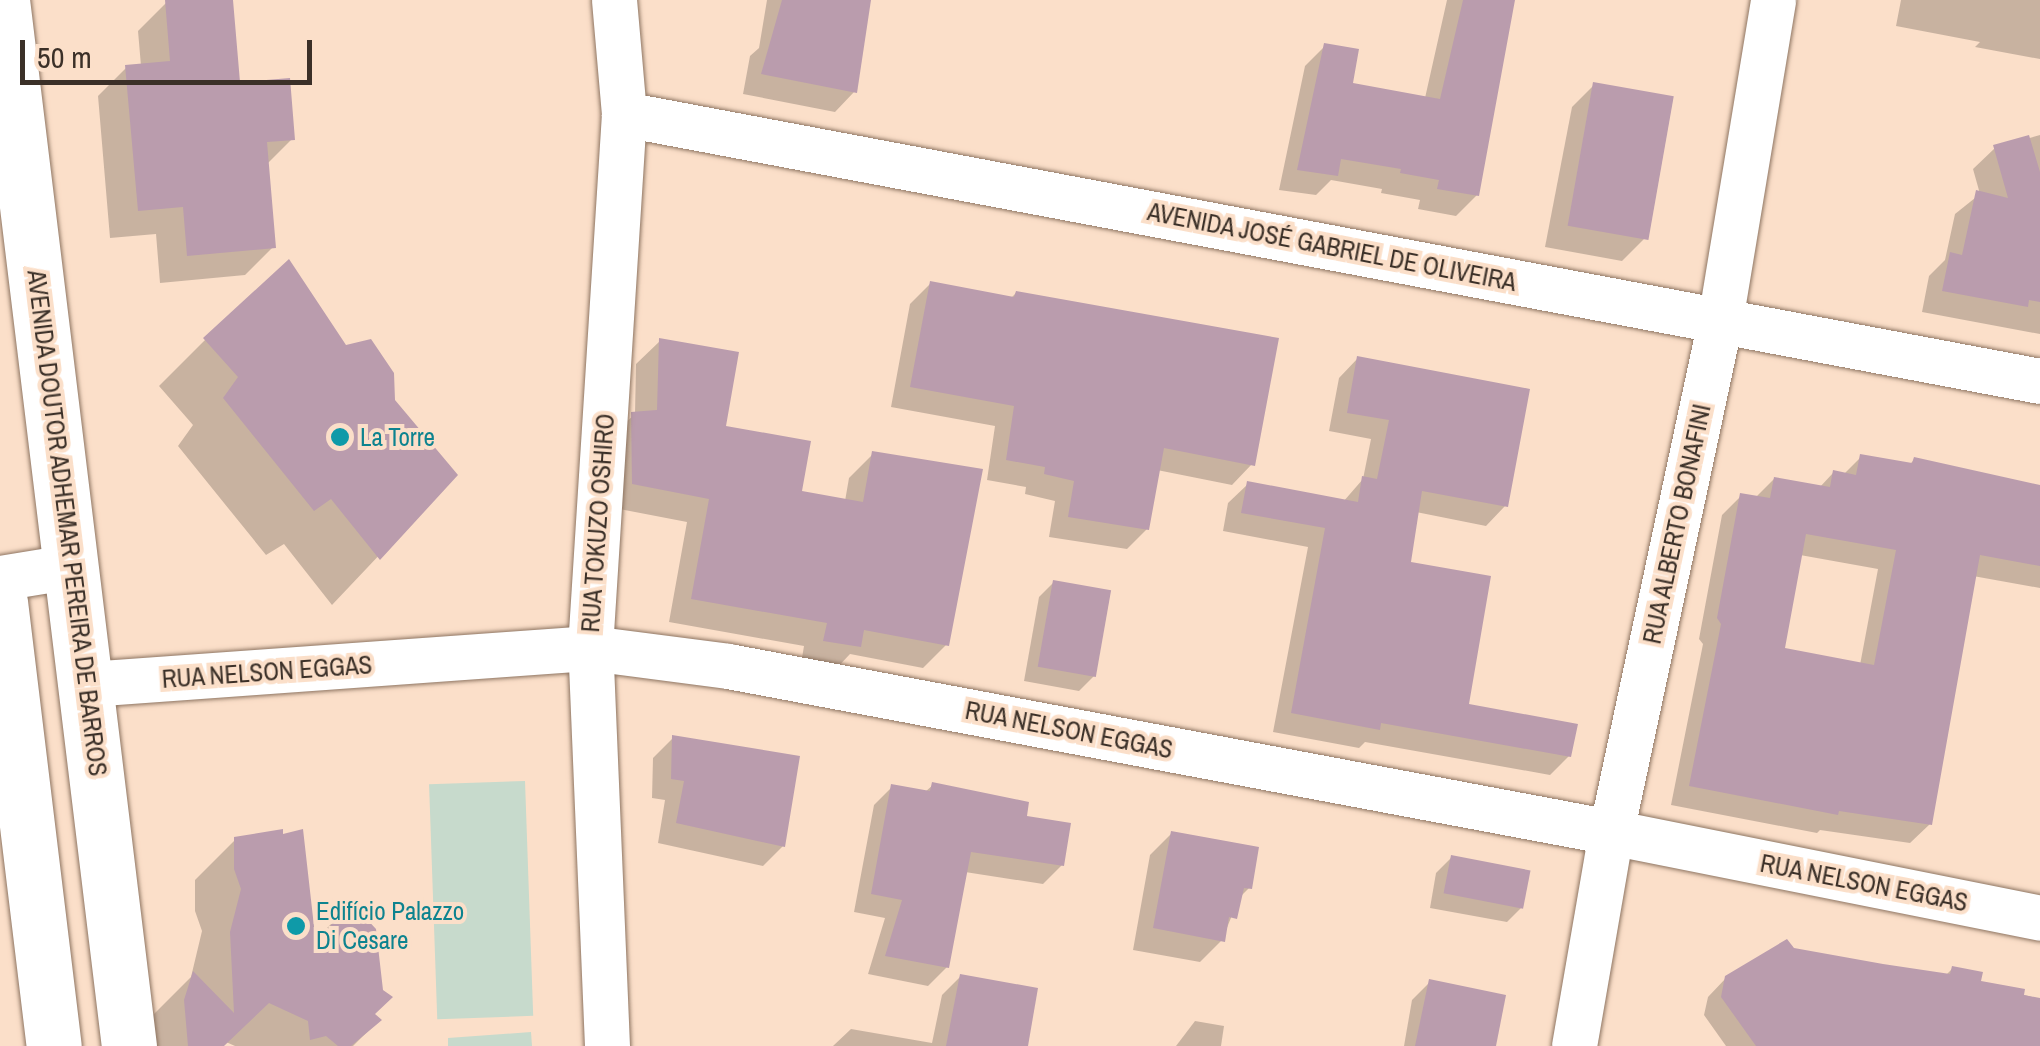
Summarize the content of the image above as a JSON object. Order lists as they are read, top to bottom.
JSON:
{
  "streets": {
    "street": [
      "AVENIDA JOSÉ GABRIEL DE OLIVEIRA",
      "AVENIDA DOUTOR ADHEMAR PEREIRA DE BARROS",
      "RUA TOKUZO OSHIRO",
      "RUA ALBERTO BONAFINI",
      "RUA NELSON EGGAS"
    ]
  },
  "crossings": [
    ["AVENIDA JOSÉ GABRIEL DE OLIVEIRA", "RUA TOKUZO OSHIRO"],
    ["AVENIDA JOSÉ GABRIEL DE OLIVEIRA", "RUA ALBERTO BONAFINI"],
    ["AVENIDA DOUTOR ADHEMAR PEREIRA DE BARROS", "RUA NELSON EGGAS"],
    ["RUA TOKUZO OSHIRO", "RUA NELSON EGGAS"],
    ["RUA ALBERTO BONAFINI", "RUA NELSON EGGAS"]
  ],
  "places": ["La Torre", "Edifício Palazzo Di Cesare"],
  "scale_bar": "50 m"
}
